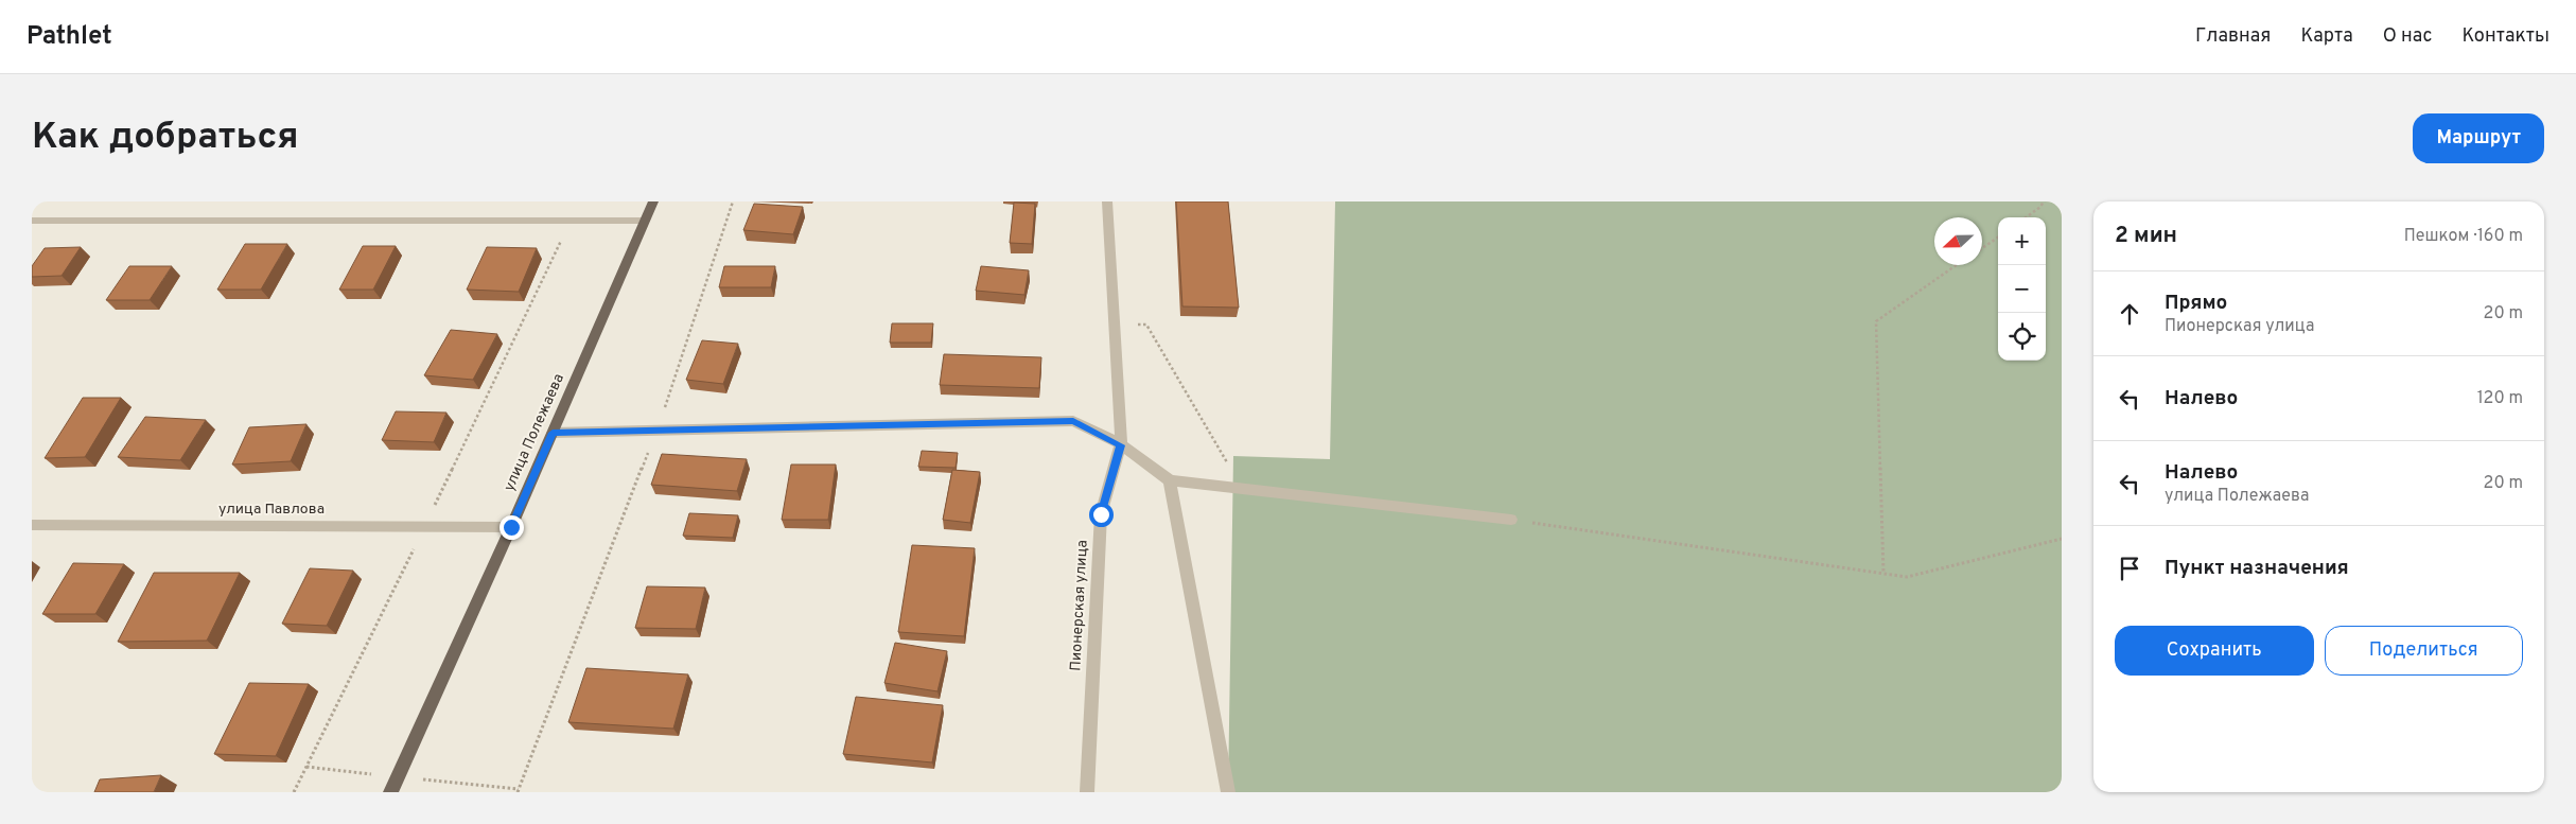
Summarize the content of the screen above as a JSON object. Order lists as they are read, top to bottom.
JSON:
{
  "streets": {
    "main road": ["улица Полежаева"],
    "street": ["улица Павлова", "Пионерская улица"]
  },
  "crossings": [
    ["улица Полежаева", "улица Павлова"]
  ],
  "north": "left",
  "page": {
    "header": "Pathlet",
    "nav": [
      "Главная",
      "Карта",
      "О нас",
      "Контакты"
    ],
    "buttons": [
      "Маршрут",
      ["Сохранить", "Поделиться"]
    ],
    "title": "Как добраться",
    "heading": ["2 мин", "Пешком · 160 m"],
    "map_buttons": ["+", "−"],
    "list": [
      ["Прямо", "Пионерская улица", "20 m"],
      ["Налево", "120 m"],
      ["Налево", "улица Полежаева", "20 m"],
      "Пункт назначения"
    ]
  }
}
